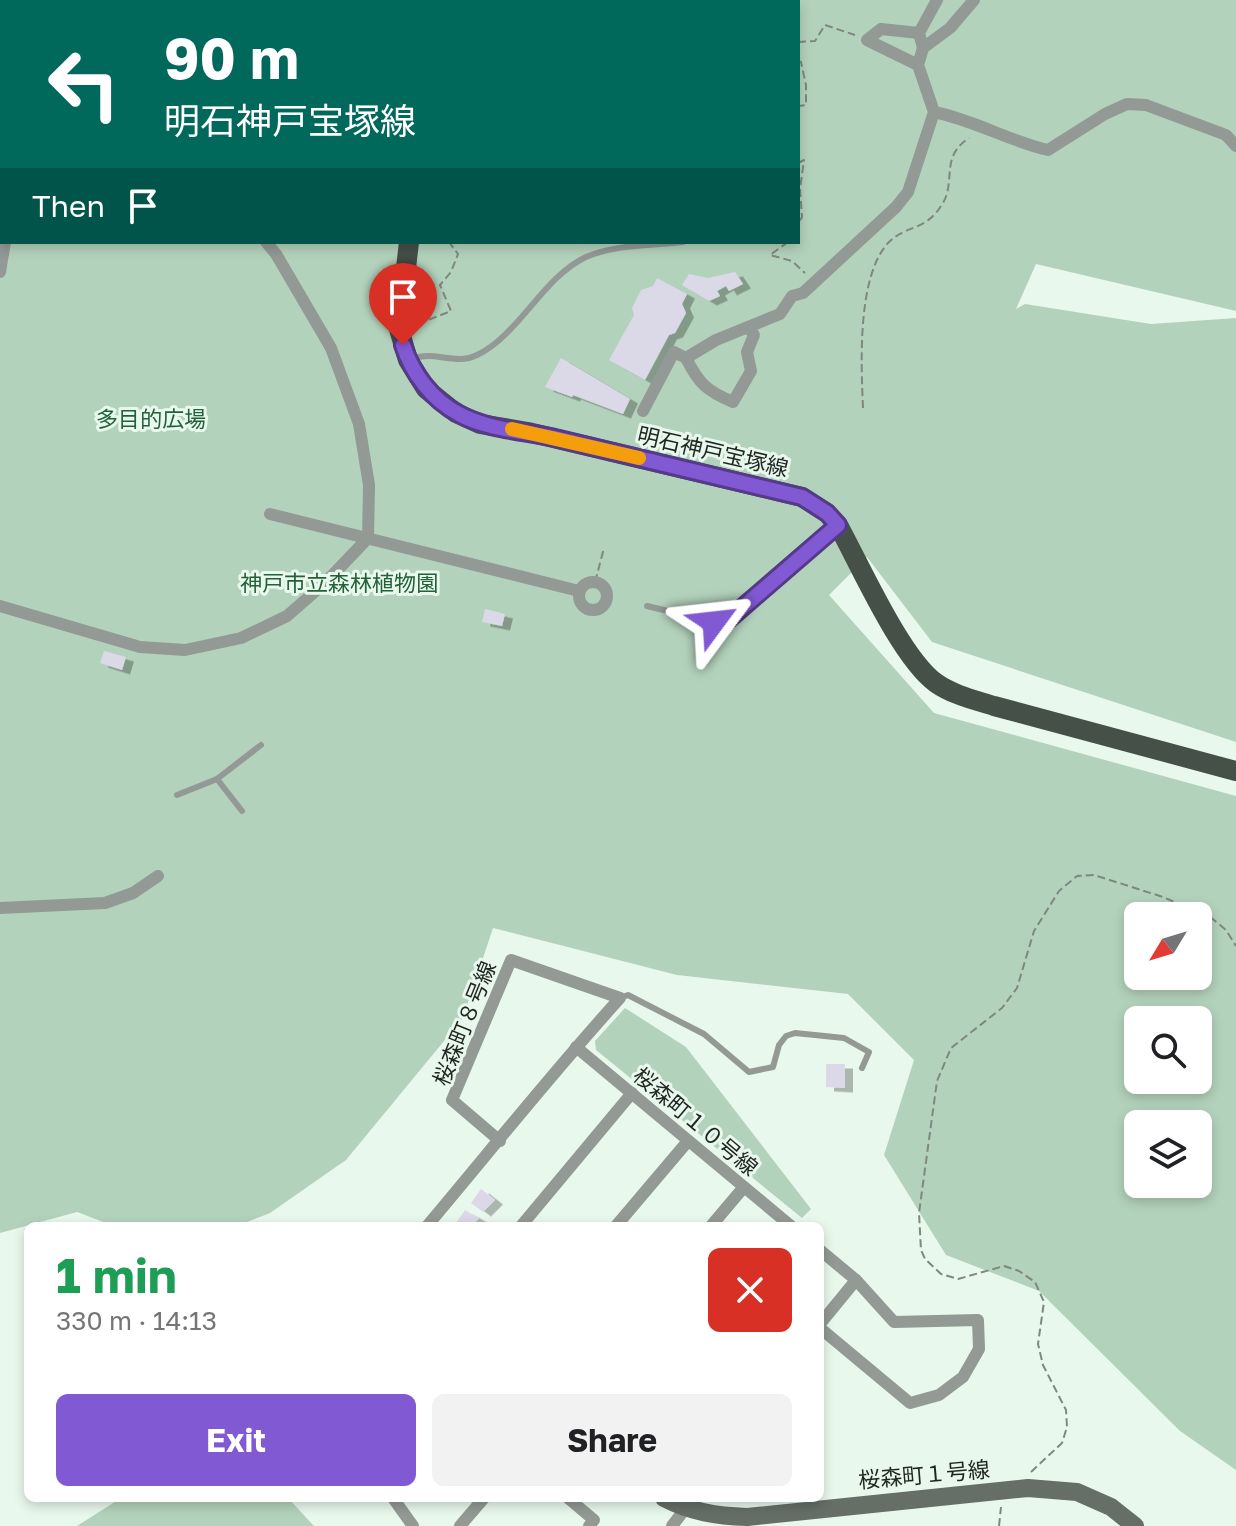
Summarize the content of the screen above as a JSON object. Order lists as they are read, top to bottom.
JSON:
{
  "streets": {
    "main road": ["明石神戸宝塚線"],
    "street": ["桜森町８号線", "桜森町１０号線", "桜森町１号線"]
  },
  "parks": ["多目的広場", "神戸市立森林植物園"],
  "north": "bottom left",
  "page": {
    "turn": ["90 m", "明石神戸宝塚線"],
    "then": "Then",
    "heading": ["1 min", "330 m · 14:13"],
    "buttons": ["Exit", "Share"]
  }
}
